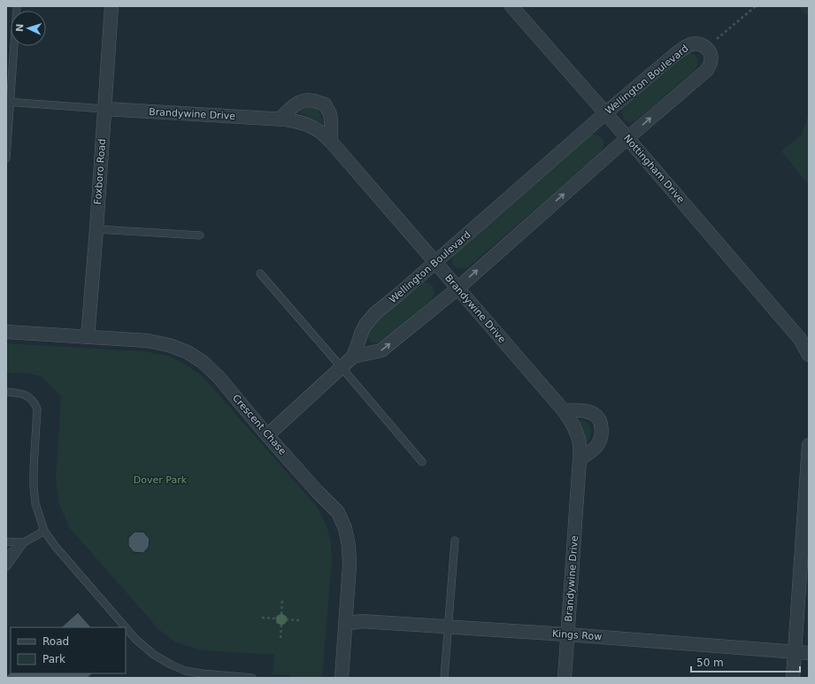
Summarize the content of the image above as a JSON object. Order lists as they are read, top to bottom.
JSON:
{
  "streets": {
    "street": [
      "Wellington Boulevard",
      "Brandywine Drive",
      "Nottingham Drive",
      "Foxboro Road",
      "Crescent Chase",
      "Kings Row"
    ]
  },
  "crossings": [
    ["Wellington Boulevard", "Brandywine Drive"],
    ["Wellington Boulevard", "Nottingham Drive"],
    ["Wellington Boulevard", "Crescent Chase"],
    ["Brandywine Drive", "Foxboro Road"],
    ["Brandywine Drive", "Kings Row"],
    ["Foxboro Road", "Crescent Chase"],
    ["Crescent Chase", "Kings Row"]
  ],
  "parks": ["Dover Park"],
  "legend": ["Road", "Park"],
  "scale_bar": "50 m",
  "north": "left"
}
